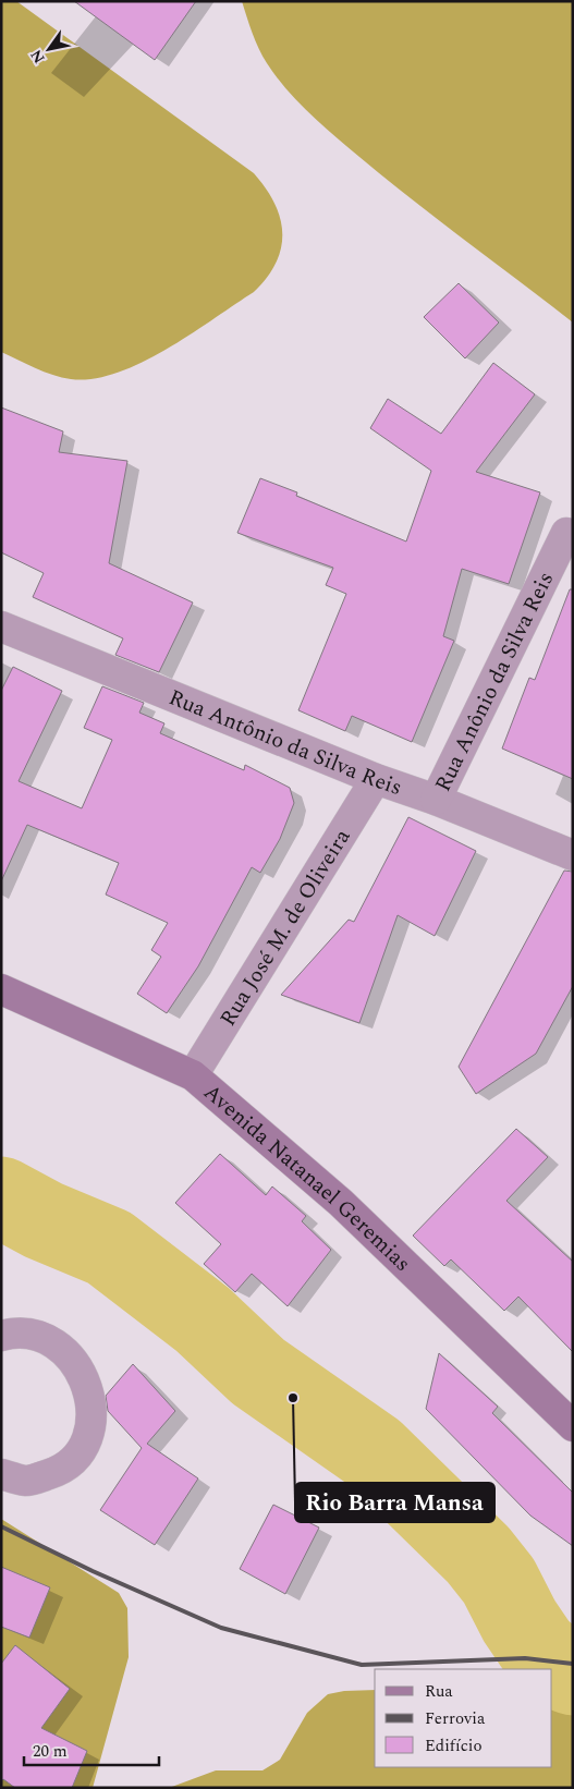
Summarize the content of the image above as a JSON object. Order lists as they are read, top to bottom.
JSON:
{
  "streets": {
    "street": [
      "Rua Anônio da Silva Reis",
      "Rua Antônio da Silva Reis",
      "Rua José M. de Oliveira",
      "Avenida Natanael Geremias"
    ]
  },
  "crossings": [
    ["Rua Anônio da Silva Reis", "Rua Antônio da Silva Reis"],
    ["Rua Antônio da Silva Reis", "Rua José M. de Oliveira"],
    ["Rua José M. de Oliveira", "Avenida Natanael Geremias"]
  ],
  "places": ["Rio Barra Mansa"],
  "legend": ["Rua", "Ferrovia", "Edifício"],
  "scale_bar": "20 m",
  "north": "bottom left"
}
